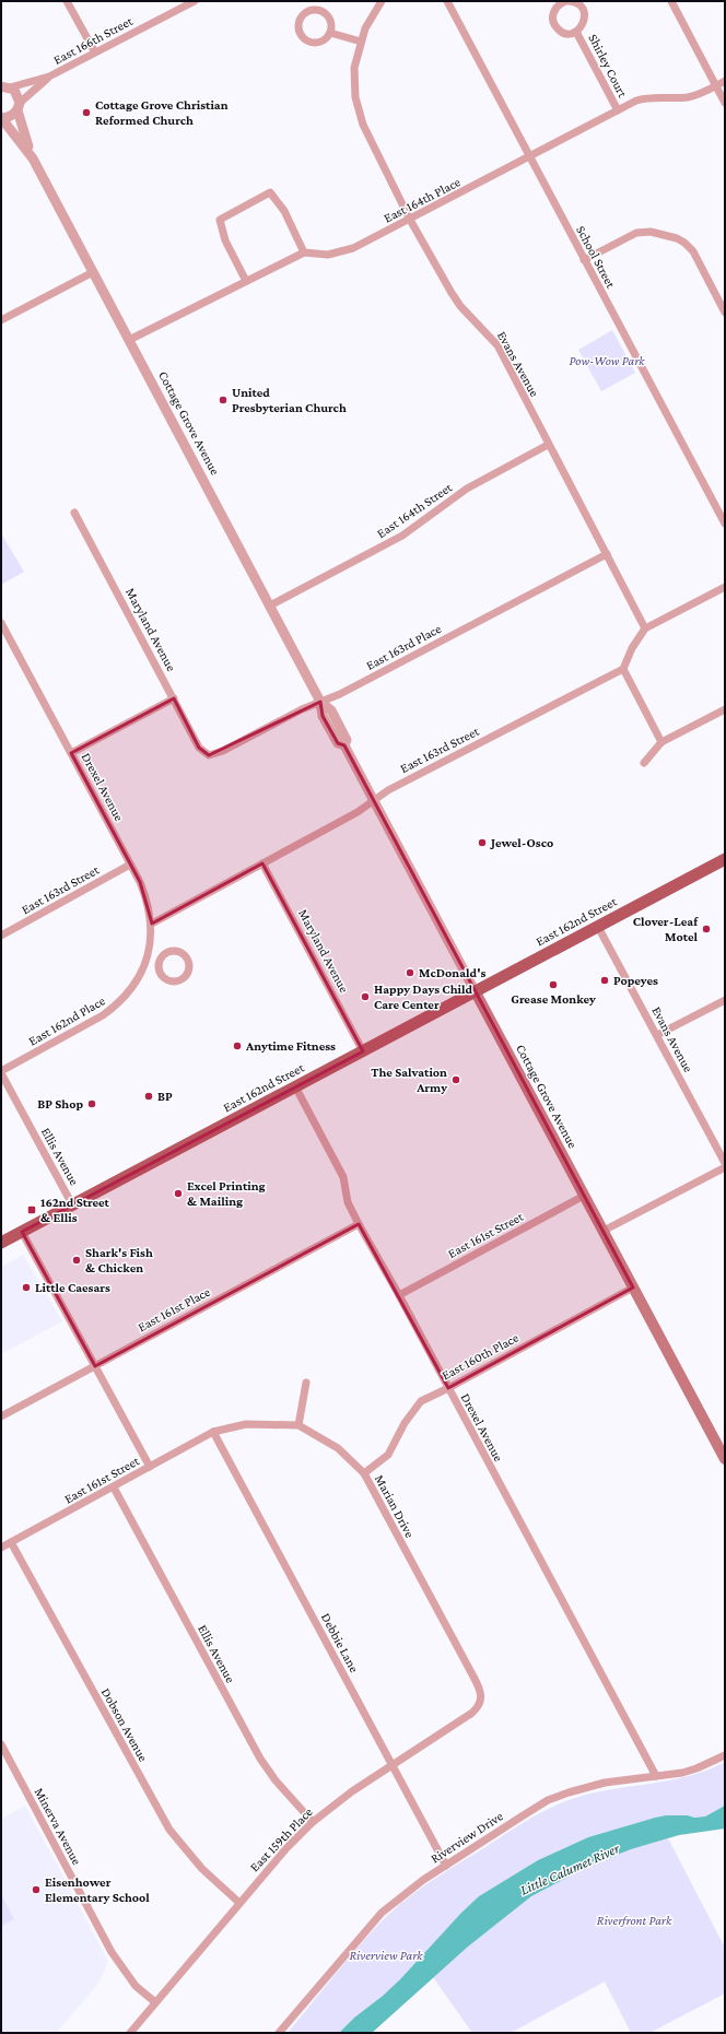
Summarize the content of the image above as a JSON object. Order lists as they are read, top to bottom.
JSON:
{
  "streets": {
    "main road": ["Cottage Grove Avenue", "East 162nd Street"],
    "street": [
      "East 166th Street",
      "Shirley Court",
      "East 164th Place",
      "School Street",
      "Evans Avenue",
      "East 164th Street",
      "Maryland Avenue",
      "East 163rd Place",
      "East 163rd Street",
      "Drexel Avenue",
      "East 162nd Place",
      "Ellis Avenue",
      "East 161st Street",
      "East 161st Place",
      "East 160th Place",
      "Marian Drive",
      "Debbie Lane",
      "Dobson Avenue",
      "Minerva Avenue",
      "Riverview Drive",
      "East 159th Place"
    ]
  },
  "crossings": [
    ["East 166th Street", "Cottage Grove Avenue"],
    ["Shirley Court", "East 164th Place"],
    ["East 164th Place", "School Street"],
    ["East 164th Place", "Evans Avenue"],
    ["Evans Avenue", "East 164th Street"],
    ["Evans Avenue", "East 163rd Place"],
    ["Evans Avenue", "East 162nd Street"],
    ["Cottage Grove Avenue", "East 164th Street"],
    ["Cottage Grove Avenue", "East 163rd Place"],
    ["Cottage Grove Avenue", "East 163rd Street"],
    ["Cottage Grove Avenue", "East 162nd Street"],
    ["Cottage Grove Avenue", "East 161st Street"],
    ["Cottage Grove Avenue", "East 160th Place"],
    ["Maryland Avenue", "East 163rd Place"],
    ["Maryland Avenue", "East 163rd Street"],
    ["Maryland Avenue", "East 162nd Street"],
    ["East 163rd Street", "Drexel Avenue"],
    ["Drexel Avenue", "East 162nd Street"],
    ["Drexel Avenue", "East 162nd Place"],
    ["Drexel Avenue", "East 161st Street"],
    ["Drexel Avenue", "East 161st Place"],
    ["Drexel Avenue", "East 160th Place"],
    ["Drexel Avenue", "Riverview Drive"],
    ["East 162nd Street", "Ellis Avenue"],
    ["East 162nd Place", "Ellis Avenue"],
    ["Ellis Avenue", "East 161st Street"],
    ["Ellis Avenue", "East 159th Place"],
    ["East 161st Street", "Marian Drive"],
    ["East 161st Street", "Debbie Lane"],
    ["East 161st Street", "Dobson Avenue"],
    ["East 160th Place", "Marian Drive"],
    ["Marian Drive", "Debbie Lane"],
    ["Marian Drive", "East 159th Place"],
    ["Debbie Lane", "Riverview Drive"],
    ["Debbie Lane", "East 159th Place"],
    ["Dobson Avenue", "East 159th Place"],
    ["Minerva Avenue", "East 159th Place"]
  ],
  "water": ["Little Calumet River"],
  "parks": ["Pow-Wow Park", "Riverfront Park", "Riverview Park"],
  "places": {
    "other": [
      "Cottage Grove Christian Reformed Church",
      "United Presbyterian Church",
      "Jewel-Osco",
      "Clover-Leaf Motel",
      "McDonald's",
      "Popeyes",
      "Grease Monkey",
      "Happy Days Child Care Center",
      "Anytime Fitness",
      "The Salvation Army",
      "BP",
      "BP Shop",
      "Excel Printing & Mailing",
      "Shark's Fish & Chicken",
      "Little Caesars",
      "Eisenhower Elementary School"
    ],
    "transit": ["162nd Street & Ellis"]
  }
}
